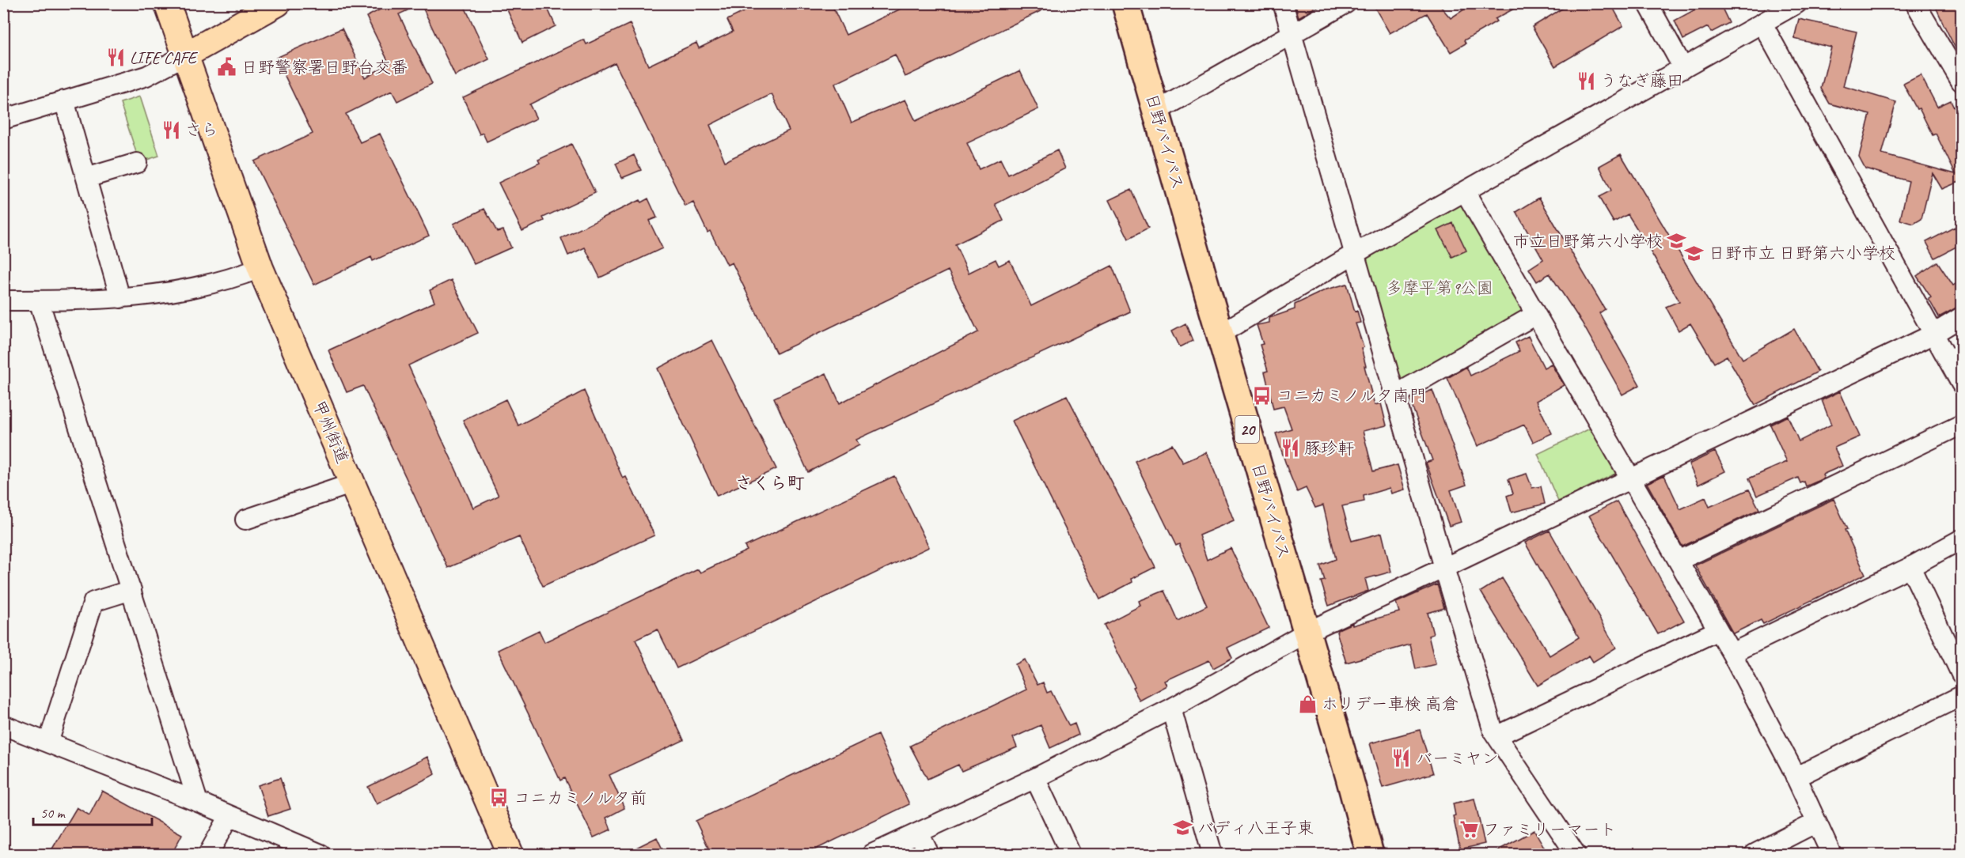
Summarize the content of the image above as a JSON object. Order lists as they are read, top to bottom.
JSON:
{
  "streets": {
    "highway": ["日野バイパス", "20"],
    "main road": ["甲州街道"]
  },
  "districts": ["さくら町"],
  "parks": ["多摩平第9公園"],
  "places": {
    "restaurant": [
      "LIFE CAFE",
      "うなぎ藤田",
      "さら",
      "豚珍軒",
      "バーミヤン"
    ],
    "public building": ["日野警察署日野台交番"],
    "school or university": ["市立日野第六小学校", "日野市立 日野第六小学校", "バディ八王子東"],
    "bus stop": ["コニカミノルタ南門", "コニカミノルタ前"],
    "shop": ["ホリデー車検 高倉"],
    "supermarket": ["ファミリーマート"]
  },
  "scale_bar": "50 m"
}
